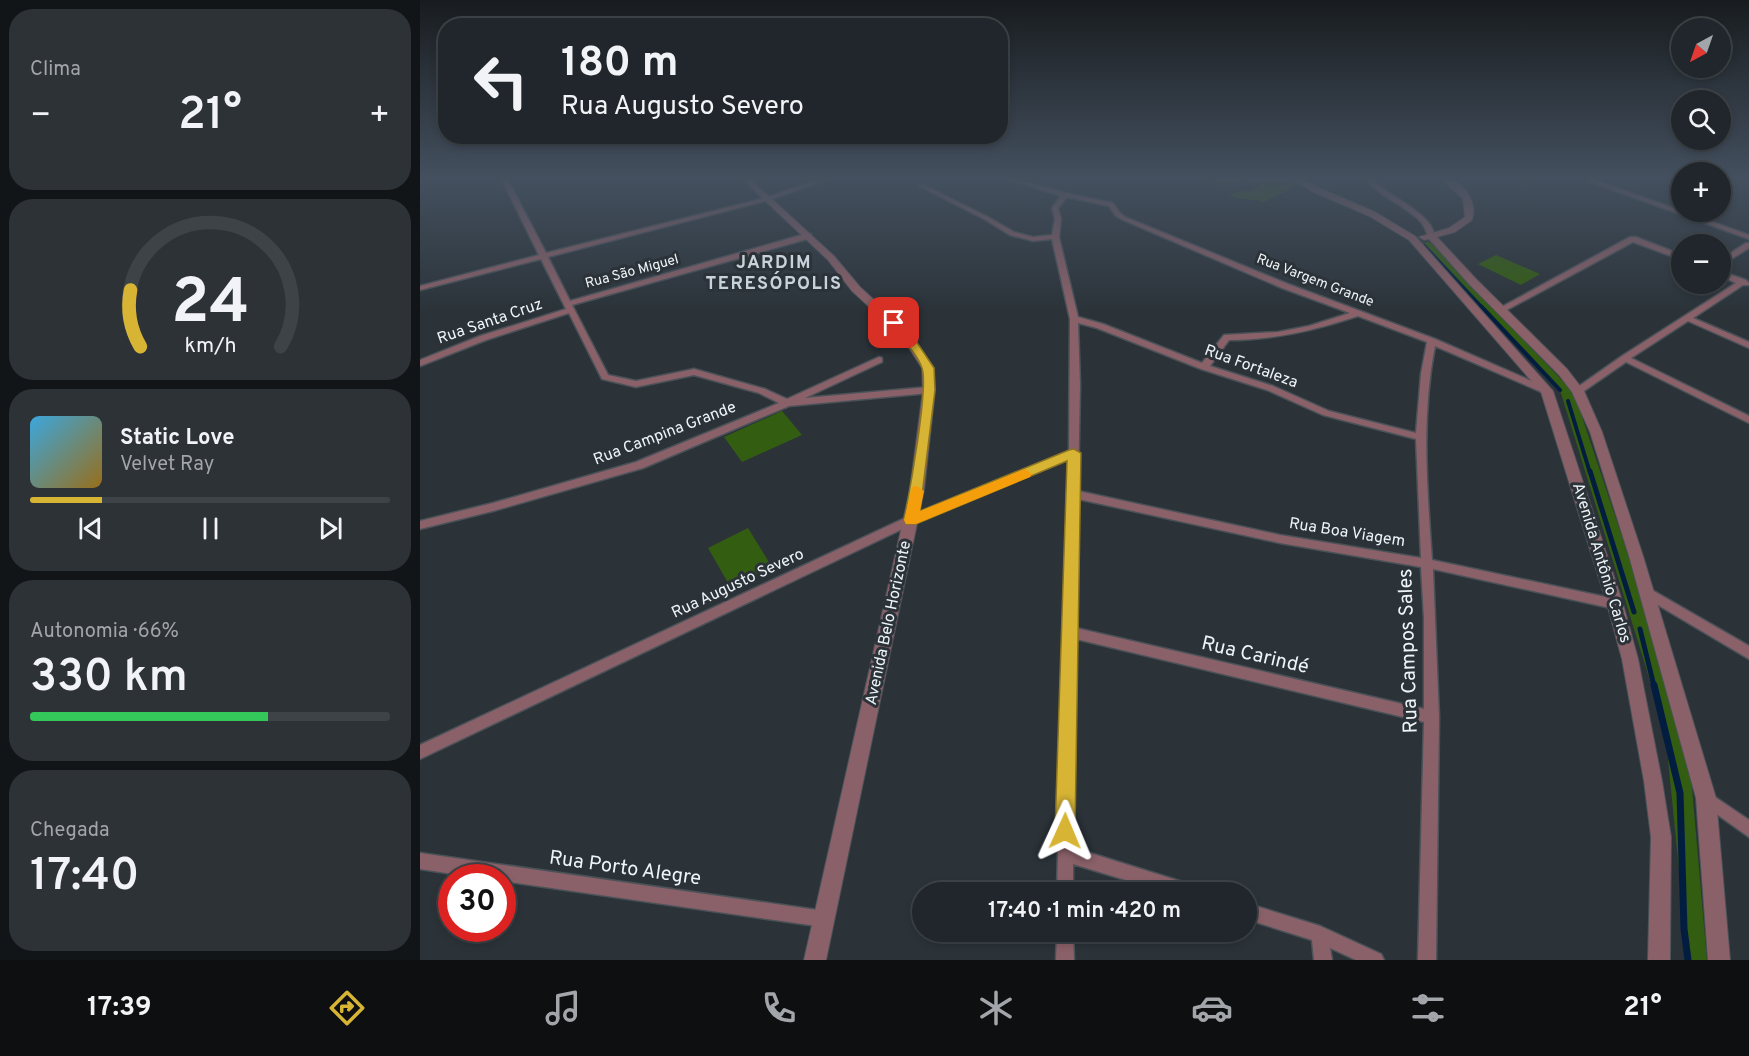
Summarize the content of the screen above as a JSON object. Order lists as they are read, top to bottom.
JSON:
{
  "streets": {
    "street": [
      "Rua São Miguel",
      "Rua Vargem Grande",
      "Rua Santa Cruz",
      "Rua Fortaleza",
      "Rua Campina Grande",
      "Rua Boa Viagem",
      "Avenida Antônio Carlos",
      "Rua Augusto Severo",
      "Avenida Belo Horizonte",
      "Rua Campos Sales",
      "Rua Carindé",
      "Rua Porto Alegre"
    ]
  },
  "crossings": [
    ["Rua São Miguel", "Rua Santa Cruz"],
    ["Rua São Miguel", "Avenida Belo Horizonte"],
    ["Rua Vargem Grande", "Avenida Antônio Carlos"],
    ["Rua Vargem Grande", "Rua Campos Sales"],
    ["Rua Fortaleza", "Rua Campos Sales"],
    ["Rua Boa Viagem", "Avenida Antônio Carlos"],
    ["Rua Boa Viagem", "Rua Campos Sales"],
    ["Rua Augusto Severo", "Avenida Belo Horizonte"],
    ["Avenida Belo Horizonte", "Rua Porto Alegre"],
    ["Rua Campos Sales", "Rua Carindé"]
  ],
  "districts": ["JARDIM TERESÓPOLIS"],
  "north": "bottom left",
  "page": {
    "tile": [
      "Clima",
      ["Autonomia · 66%", "330 km"],
      ["Chegada", "17:40"]
    ],
    "map_buttons": ["+", "−"],
    "turn": ["180 m", "Rua Augusto Severo"],
    "heat": ["−", "21°", "+"],
    "song": ["Static Love", "Velvet Ray"],
    "limit": "30",
    "trip": "17:40 · 1 min · 420 m",
    "tabs": ["17:39", "21°"],
    "gauge": ["24", "km/h"]
  }
}
